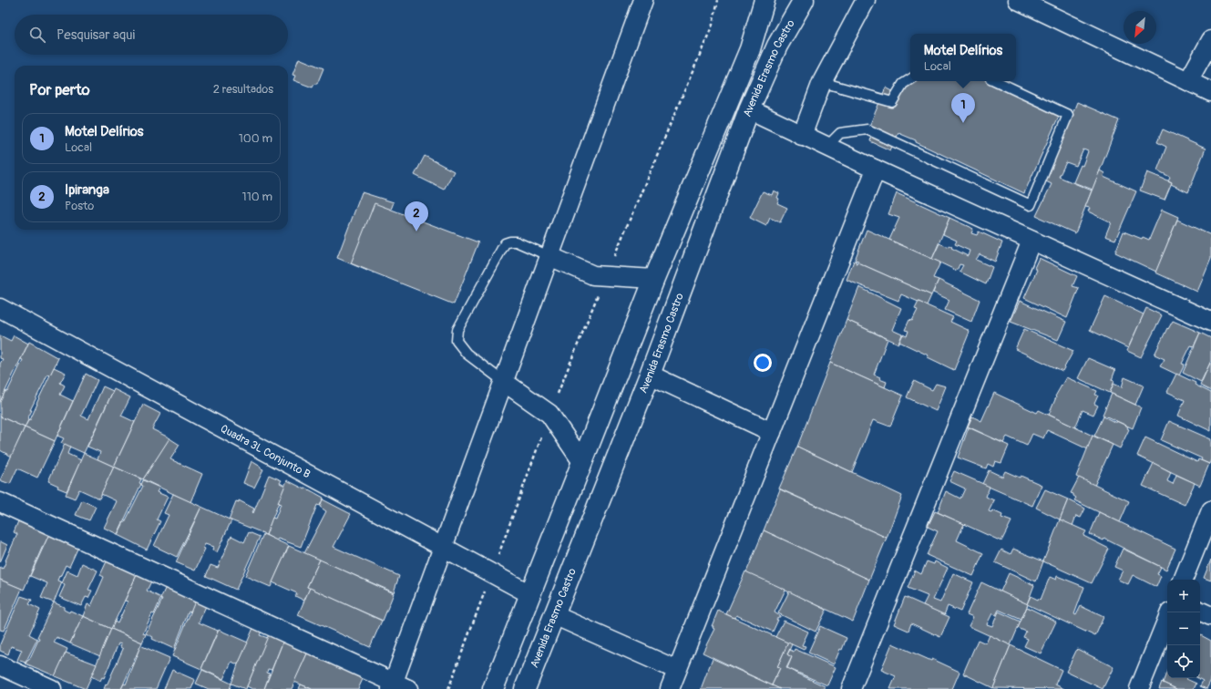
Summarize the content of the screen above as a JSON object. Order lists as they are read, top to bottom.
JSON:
{
  "streets": {
    "main road": ["Avenida Erasmo Castro"],
    "street": ["Quadra 3L Conjunto B"]
  },
  "north": "bottom left",
  "page": {
    "search": "Pesquisar aqui",
    "popup": ["Motel Delírios", "Local"],
    "heading": ["Por perto", "2 resultados"],
    "pins": ["1", "2"],
    "list": [
      {
        "mark": "1",
        "name": "Motel Delírios",
        "note": "Local",
        "value": "100 m"
      },
      {
        "mark": "2",
        "name": "Ipiranga",
        "note": "Posto",
        "value": "110 m"
      }
    ],
    "map_buttons": ["+", "−"]
  }
}
